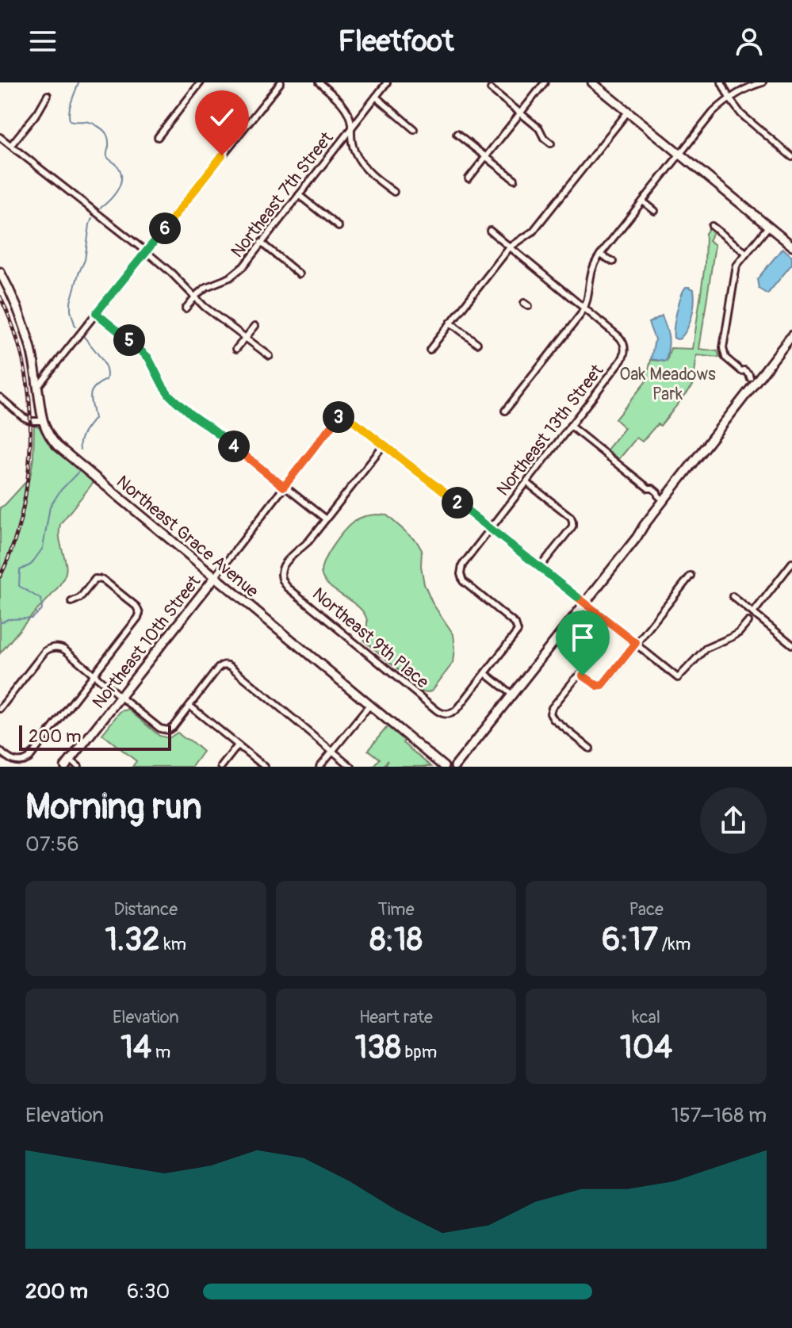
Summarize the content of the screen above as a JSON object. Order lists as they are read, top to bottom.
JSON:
{
  "streets": {
    "street": [
      "Northeast 7th Street",
      "Northeast 13th Street",
      "Northeast Grace Avenue",
      "Northeast 9th Place",
      "Northeast 10th Street"
    ]
  },
  "crossings": [
    ["Northeast 13th Street", "Northeast 9th Place"],
    ["Northeast Grace Avenue", "Northeast 10th Street"]
  ],
  "parks": ["Oak Meadows Park"],
  "scale_bar": "200 m",
  "page": {
    "header": "Fleetfoot",
    "pins": [
      "6",
      "5",
      "3",
      "4",
      "2"
    ],
    "scale": "200 m",
    "heading": ["Morning run", "07:56"],
    "stats": [
      ["Distance", "1.32 km"],
      ["Time", "8:18"],
      ["Pace", "6:17 /km"],
      ["Elevation", "14 m"],
      ["Heart rate", "138 bpm"],
      ["kcal", "104"]
    ],
    "chart": ["Elevation", "157–168 m"],
    "list": [
      {
        "name": "200 m",
        "note": "6:30"
      }
    ]
  }
}
